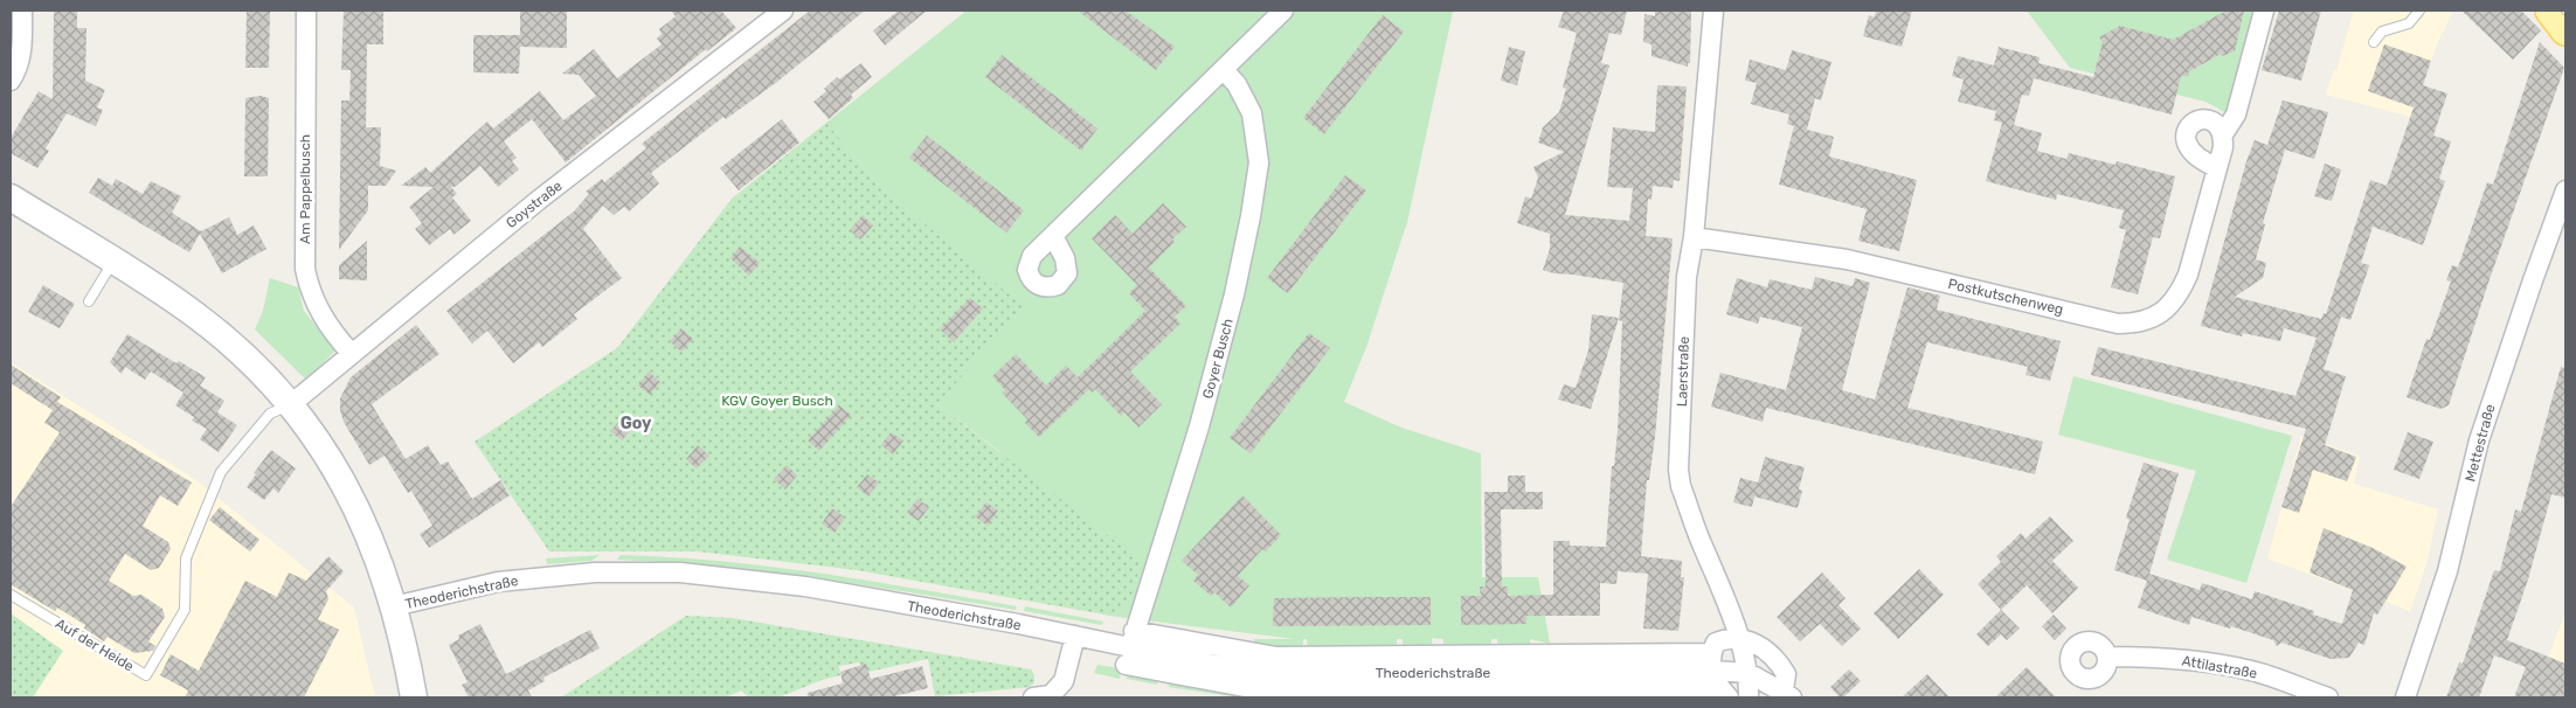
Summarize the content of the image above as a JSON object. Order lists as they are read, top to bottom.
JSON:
{
  "streets": {
    "street": [
      "Am Pappelbusch",
      "Goystraße",
      "Postkutschenweg",
      "Goyer Busch",
      "Laerstraße",
      "Mettestraße",
      "Theoderichstraße",
      "Attilastraße"
    ],
    "lane": ["Auf der Heide"]
  },
  "crossings": [
    ["Am Pappelbusch", "Goystraße"],
    ["Goystraße", "Auf der Heide"],
    ["Postkutschenweg", "Laerstraße"],
    ["Goyer Busch", "Theoderichstraße"],
    ["Laerstraße", "Theoderichstraße"]
  ],
  "districts": ["Goy"],
  "parks": ["KGV Goyer Busch"]
}
